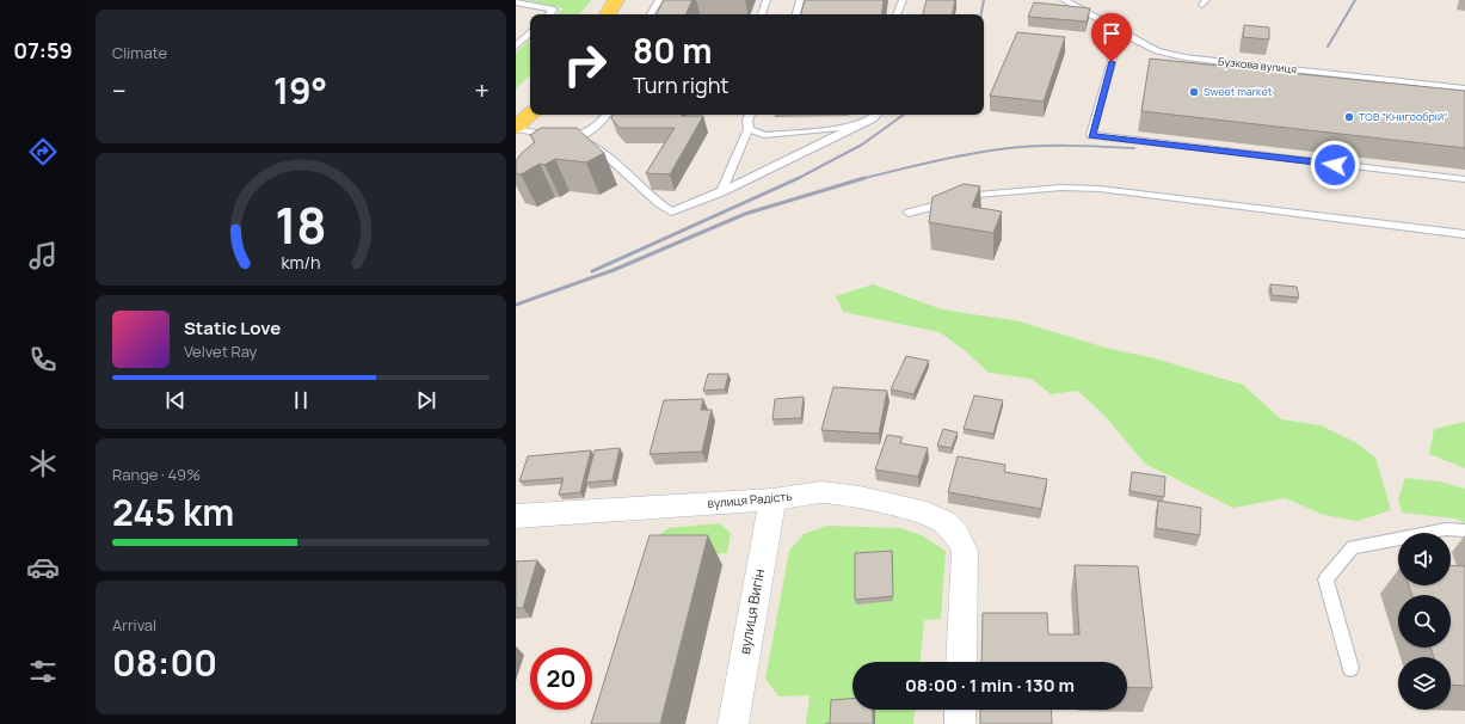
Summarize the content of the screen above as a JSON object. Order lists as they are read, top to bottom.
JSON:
{
  "streets": {
    "street": ["вулиця Радість", "вулиця Вигін"],
    "lane": ["Бузкова вулиця"]
  },
  "crossings": [
    ["вулиця Радість", "вулиця Вигін"]
  ],
  "places": ["Sweet market", "ТОВ \"Книгообрiй\""],
  "page": {
    "tabs": "07:59",
    "tile": [
      "Climate",
      ["Range · 49%", "245 km"],
      ["Arrival", "08:00"]
    ],
    "turn": ["80 m", "Turn right"],
    "heat": ["−", "19°", "+"],
    "song": ["Static Love", "Velvet Ray"],
    "limit": "20",
    "trip": "08:00 · 1 min · 130 m",
    "gauge": ["18", "km/h"]
  }
}
